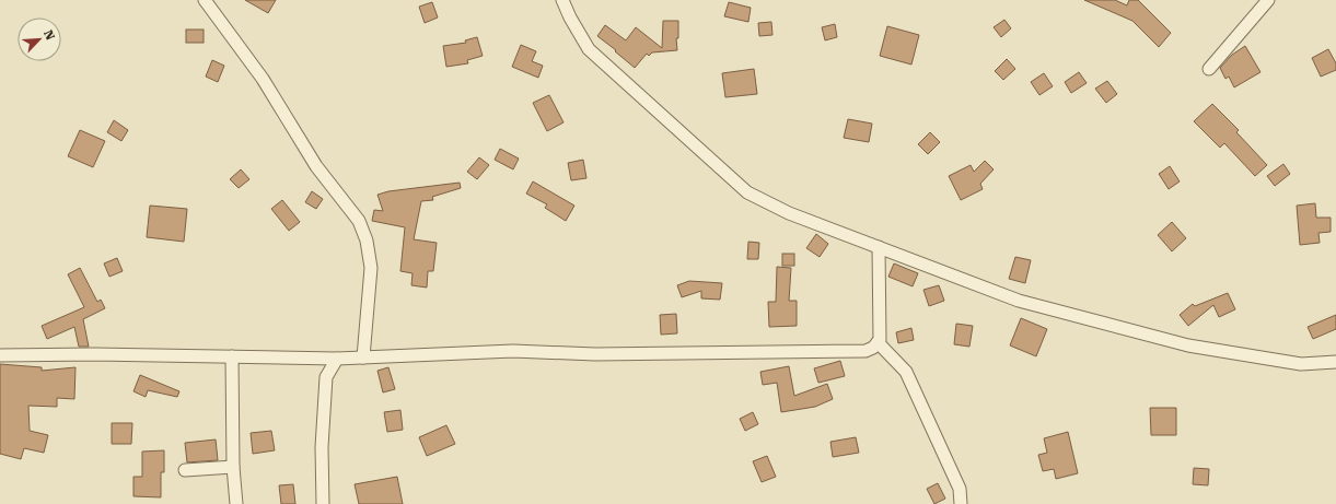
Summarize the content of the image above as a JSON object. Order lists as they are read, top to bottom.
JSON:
{
  "north": "top right"
}
